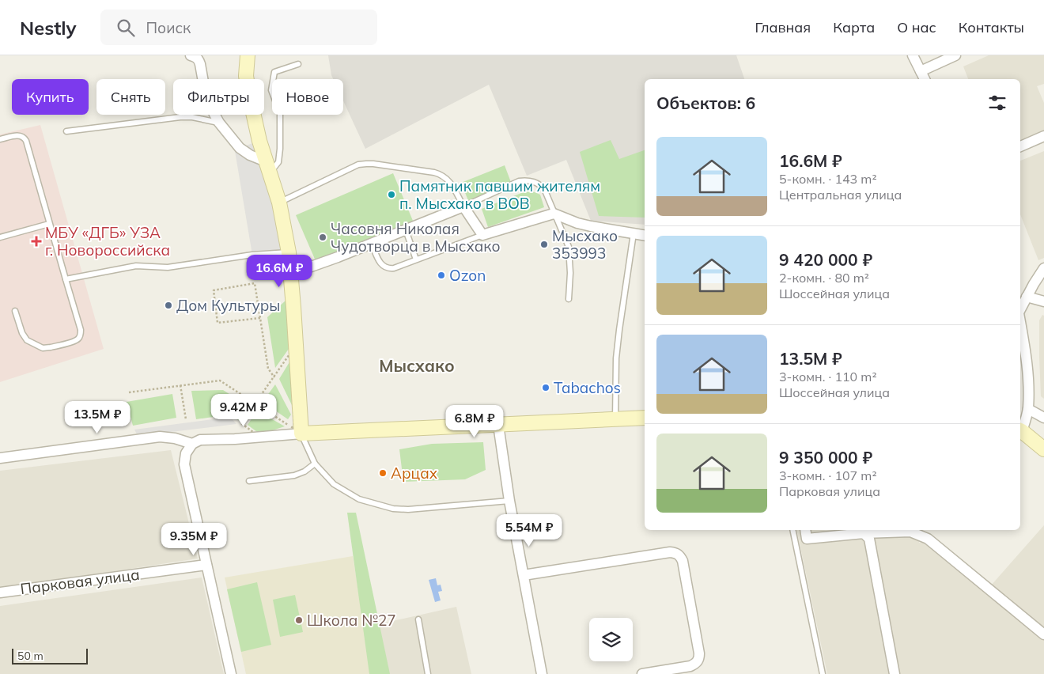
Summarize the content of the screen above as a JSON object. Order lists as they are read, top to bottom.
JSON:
{
  "streets": {
    "street": ["Парковая улица"]
  },
  "districts": ["Мысхако"],
  "places": {
    "other": [
      "Памятник павшим жителям п. Мысхако в ВОВ",
      "Часовня Николая Чудотворца в Мысхако",
      "Мысхако 353993",
      "Ozon",
      "Дом Культуры",
      "Tabachos",
      "Арцах",
      "Школа №27"
    ],
    "health": ["МБУ «ДГБ» УЗА г. Новороссийска"]
  },
  "scale_bar": "50 m",
  "page": {
    "header": "Nestly",
    "search": "Поиск",
    "nav": [
      "Главная",
      "Карта",
      "О нас",
      "Контакты"
    ],
    "chip": [
      "Купить",
      "Снять",
      "Фильтры",
      "Новое"
    ],
    "heading": "Объектов: 6",
    "list": [
      {
        "name": "16.6M ₽",
        "note": "5-комн. · 143 m² · Центральная улица"
      },
      {
        "name": "9 420 000 ₽",
        "note": "2-комн. · 80 m² · Шоссейная улица"
      },
      {
        "name": "13.5M ₽",
        "note": "3-комн. · 110 m² · Шоссейная улица"
      },
      {
        "name": "9 350 000 ₽",
        "note": "3-комн. · 107 m² · Парковая улица"
      }
    ],
    "price": [
      "16.6M ₽",
      "9.42M ₽",
      "13.5M ₽",
      "6.8M ₽",
      "5.54M ₽",
      "9.35M ₽"
    ],
    "scale": "50 m"
  }
}
